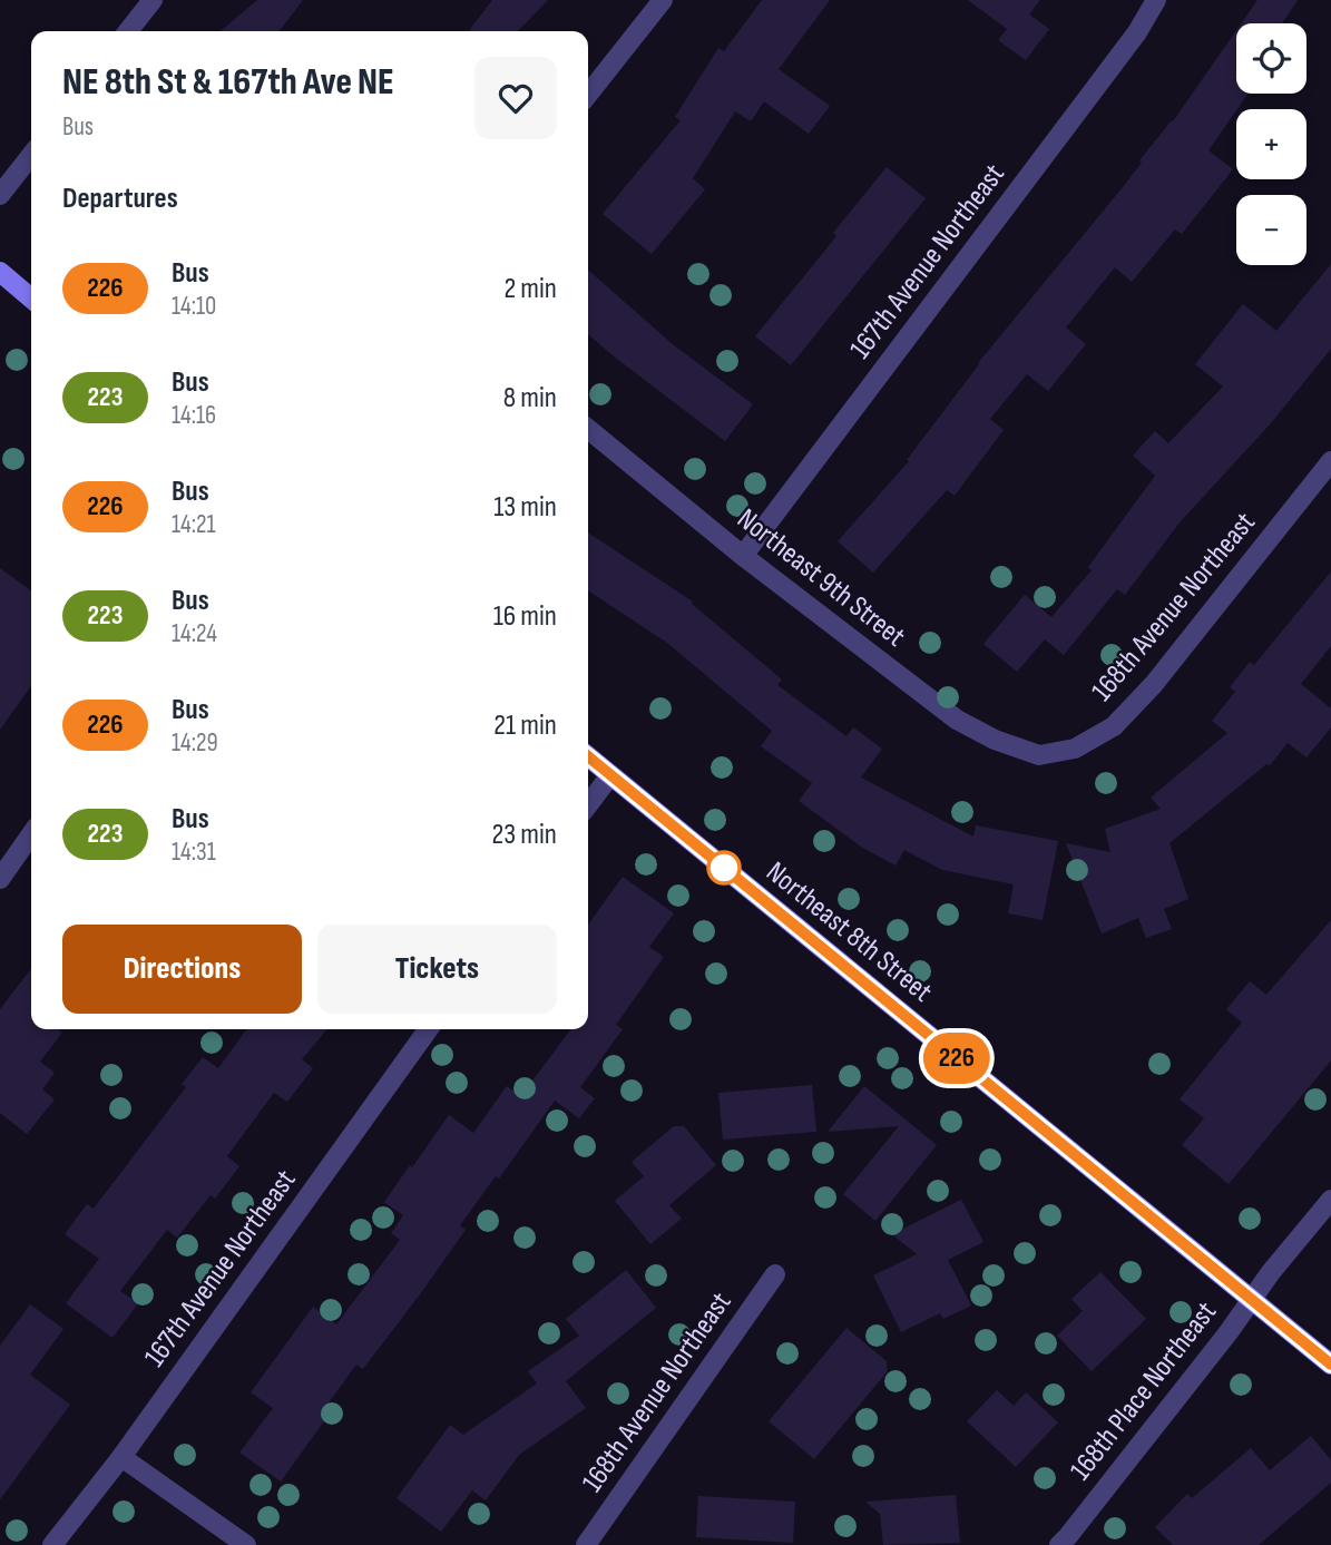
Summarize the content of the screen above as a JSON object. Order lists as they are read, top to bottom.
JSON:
{
  "streets": {
    "street": [
      "167th Avenue Northeast",
      "Northeast 9th Street",
      "168th Avenue Northeast",
      "Northeast 8th Street",
      "168th Place Northeast"
    ]
  },
  "crossings": [
    ["167th Avenue Northeast", "Northeast 9th Street"],
    ["Northeast 9th Street", "168th Avenue Northeast"],
    ["Northeast 8th Street", "168th Place Northeast"]
  ],
  "lines": ["bus line 226"],
  "page": {
    "on_map": "226",
    "map_buttons": ["+", "−"],
    "heading": [
      ["NE 8th St & 167th Ave NE", "Bus"],
      "Departures"
    ],
    "list": [
      {
        "mark": "226",
        "name": "Bus",
        "note": "14:10",
        "value": "2 min"
      },
      {
        "mark": "223",
        "name": "Bus",
        "note": "14:16",
        "value": "8 min"
      },
      {
        "mark": "226",
        "name": "Bus",
        "note": "14:21",
        "value": "13 min"
      },
      {
        "mark": "223",
        "name": "Bus",
        "note": "14:24",
        "value": "16 min"
      },
      {
        "mark": "226",
        "name": "Bus",
        "note": "14:29",
        "value": "21 min"
      },
      {
        "mark": "223",
        "name": "Bus",
        "note": "14:31",
        "value": "23 min"
      }
    ],
    "buttons": ["Directions", "Tickets"]
  }
}
